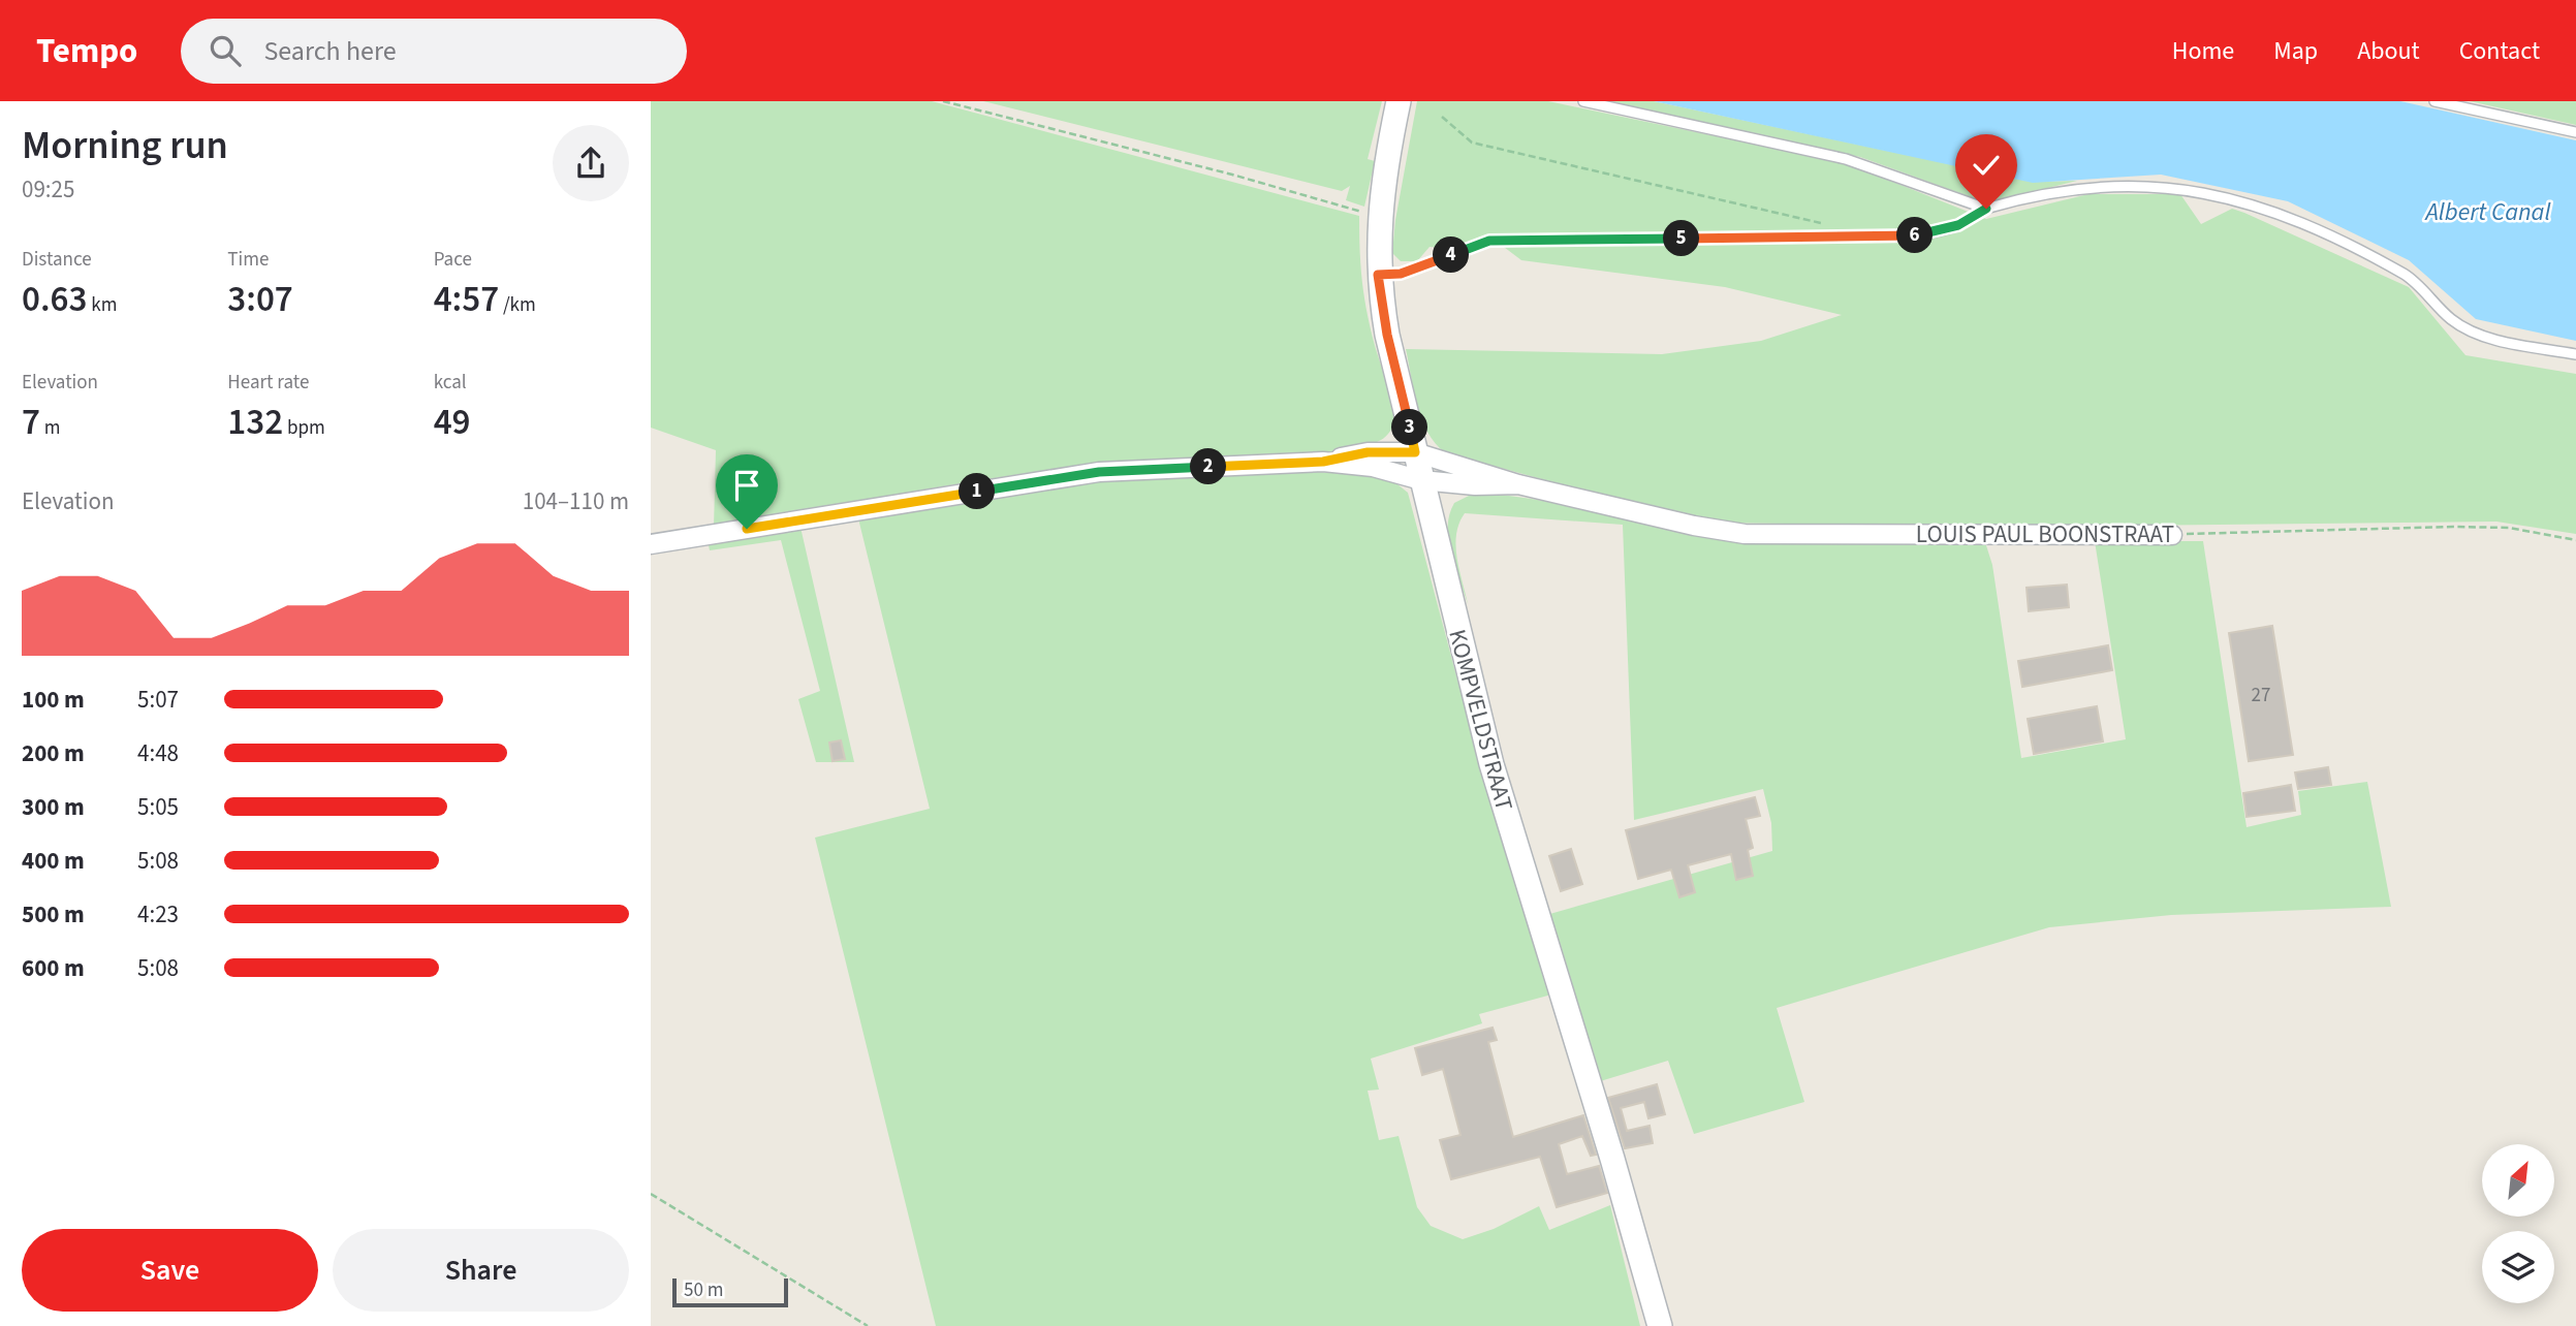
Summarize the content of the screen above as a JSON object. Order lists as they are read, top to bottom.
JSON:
{
  "streets": {
    "street": ["LOUIS PAUL BOONSTRAAT", "KOMPVELDSTRAAT"]
  },
  "crossings": [
    ["LOUIS PAUL BOONSTRAAT", "KOMPVELDSTRAAT"]
  ],
  "water": ["Albert Canal"],
  "house_numbers": ["27"],
  "scale_bar": "50 m",
  "north": "top right",
  "page": {
    "header": "Tempo",
    "search": "Search here",
    "nav": [
      "Home",
      "Map",
      "About",
      "Contact"
    ],
    "heading": ["Morning run", "09:25"],
    "pins": [
      "6",
      "5",
      "4",
      "3",
      "2",
      "1"
    ],
    "stats": [
      ["Distance", "0.63 km"],
      ["Time", "3:07"],
      ["Pace", "4:57 /km"],
      ["Elevation", "7 m"],
      ["Heart rate", "132 bpm"],
      ["kcal", "49"]
    ],
    "chart": ["Elevation", "104–110 m"],
    "list": [
      {
        "name": "100 m",
        "note": "5:07"
      },
      {
        "name": "200 m",
        "note": "4:48"
      },
      {
        "name": "300 m",
        "note": "5:05"
      },
      {
        "name": "400 m",
        "note": "5:08"
      },
      {
        "name": "500 m",
        "note": "4:23"
      },
      {
        "name": "600 m",
        "note": "5:08"
      }
    ],
    "buttons": ["Save", "Share"],
    "scale": "50 m"
  }
}
